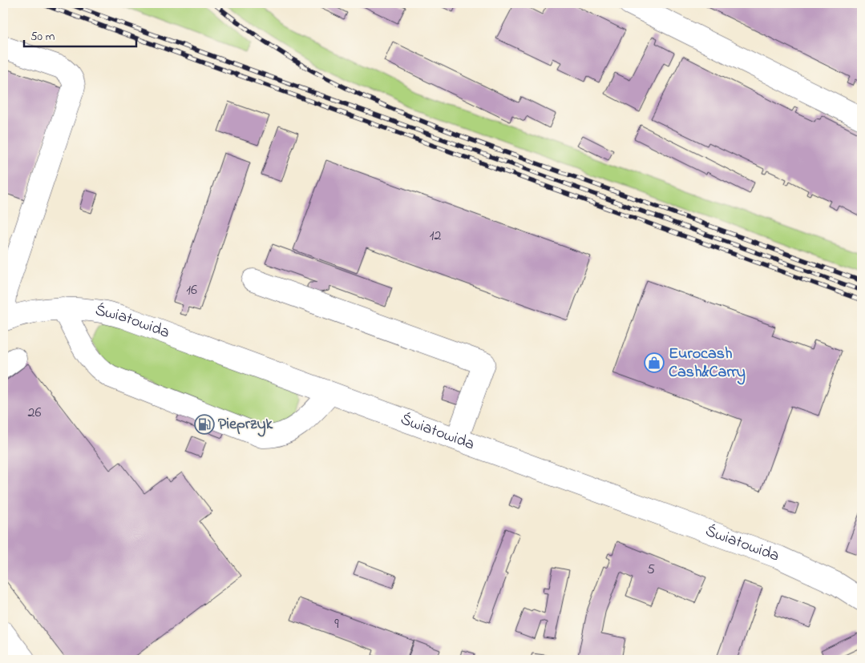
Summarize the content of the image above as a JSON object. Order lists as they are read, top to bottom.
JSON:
{
  "streets": {
    "street": ["Światowida"]
  },
  "places": {
    "shop": ["Eurocash Cash&Carry"],
    "fuel station": ["Pieprzyk"]
  },
  "house_numbers": [
    "12",
    "16",
    "26",
    "5",
    "9"
  ],
  "scale_bar": "50 m"
}
